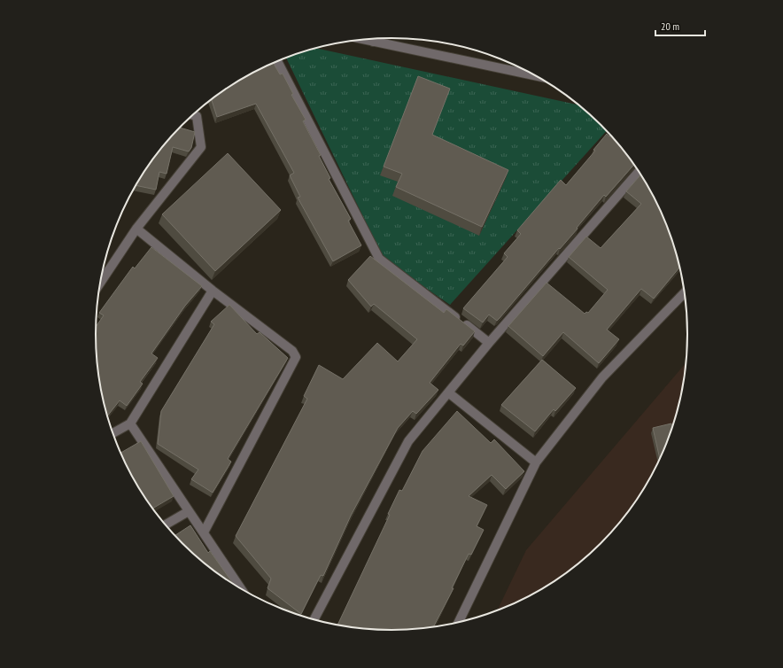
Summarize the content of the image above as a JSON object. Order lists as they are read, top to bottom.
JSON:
{
  "scale_bar": "20 m"
}
